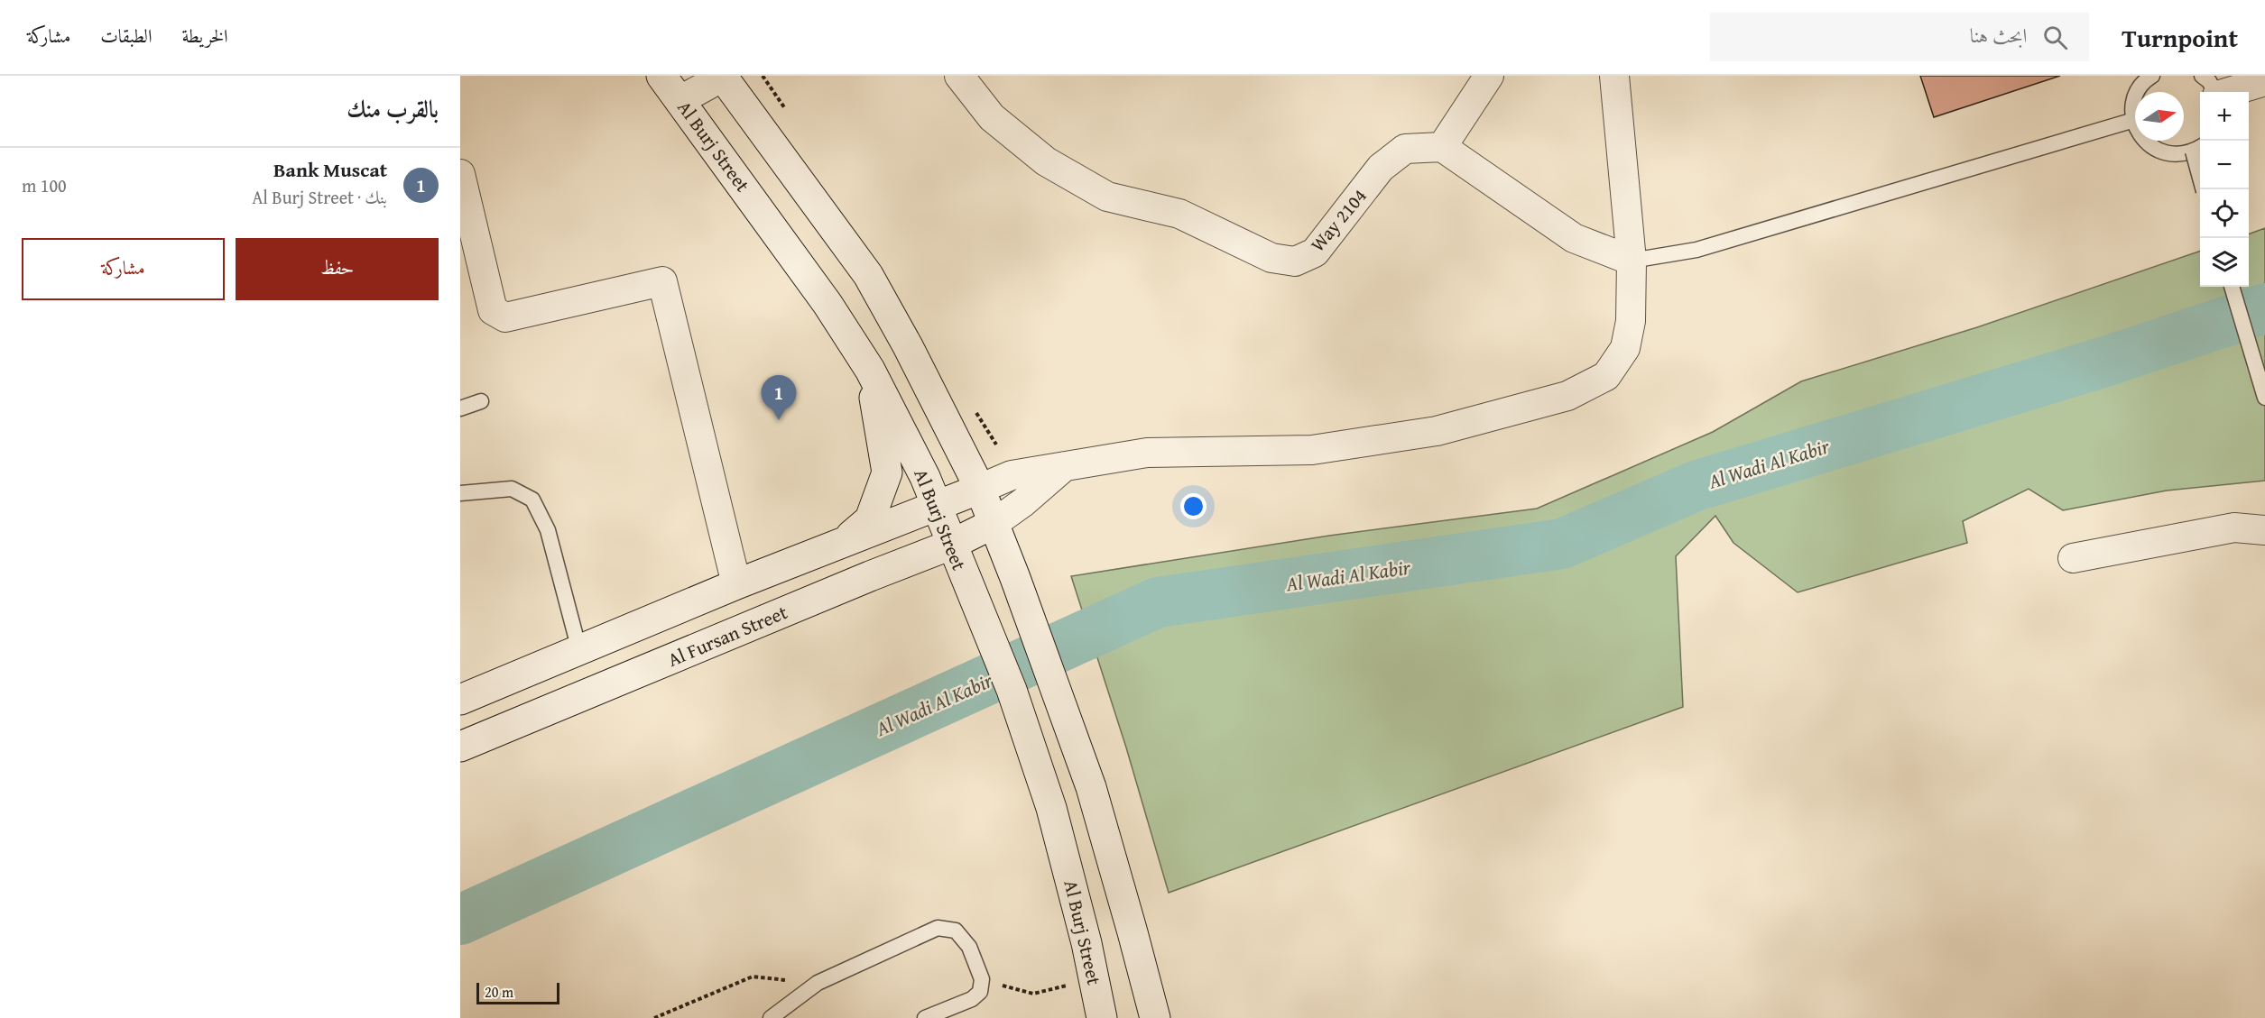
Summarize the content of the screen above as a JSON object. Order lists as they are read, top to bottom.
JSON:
{
  "streets": {
    "main road": ["Al Burj Street", "Al Fursan Street"],
    "street": ["Way 2104"]
  },
  "crossings": [
    ["Al Burj Street", "Al Fursan Street"]
  ],
  "water": ["Al Wadi Al Kabir"],
  "scale_bar": "20 m",
  "north": "right",
  "page": {
    "header": "Turnpoint",
    "search": "ابحث هنا",
    "nav": ["الخريطة", "الطبقات", "مشاركة"],
    "heading": "بالقرب منك",
    "map_buttons": ["+", "−"],
    "list": [
      {
        "mark": "1",
        "name": "Bank Muscat",
        "note": "بنك · Al Burj Street",
        "value": "100 m"
      }
    ],
    "buttons": ["حفظ", "مشاركة"],
    "pins": "1",
    "scale": "20 m"
  }
}
